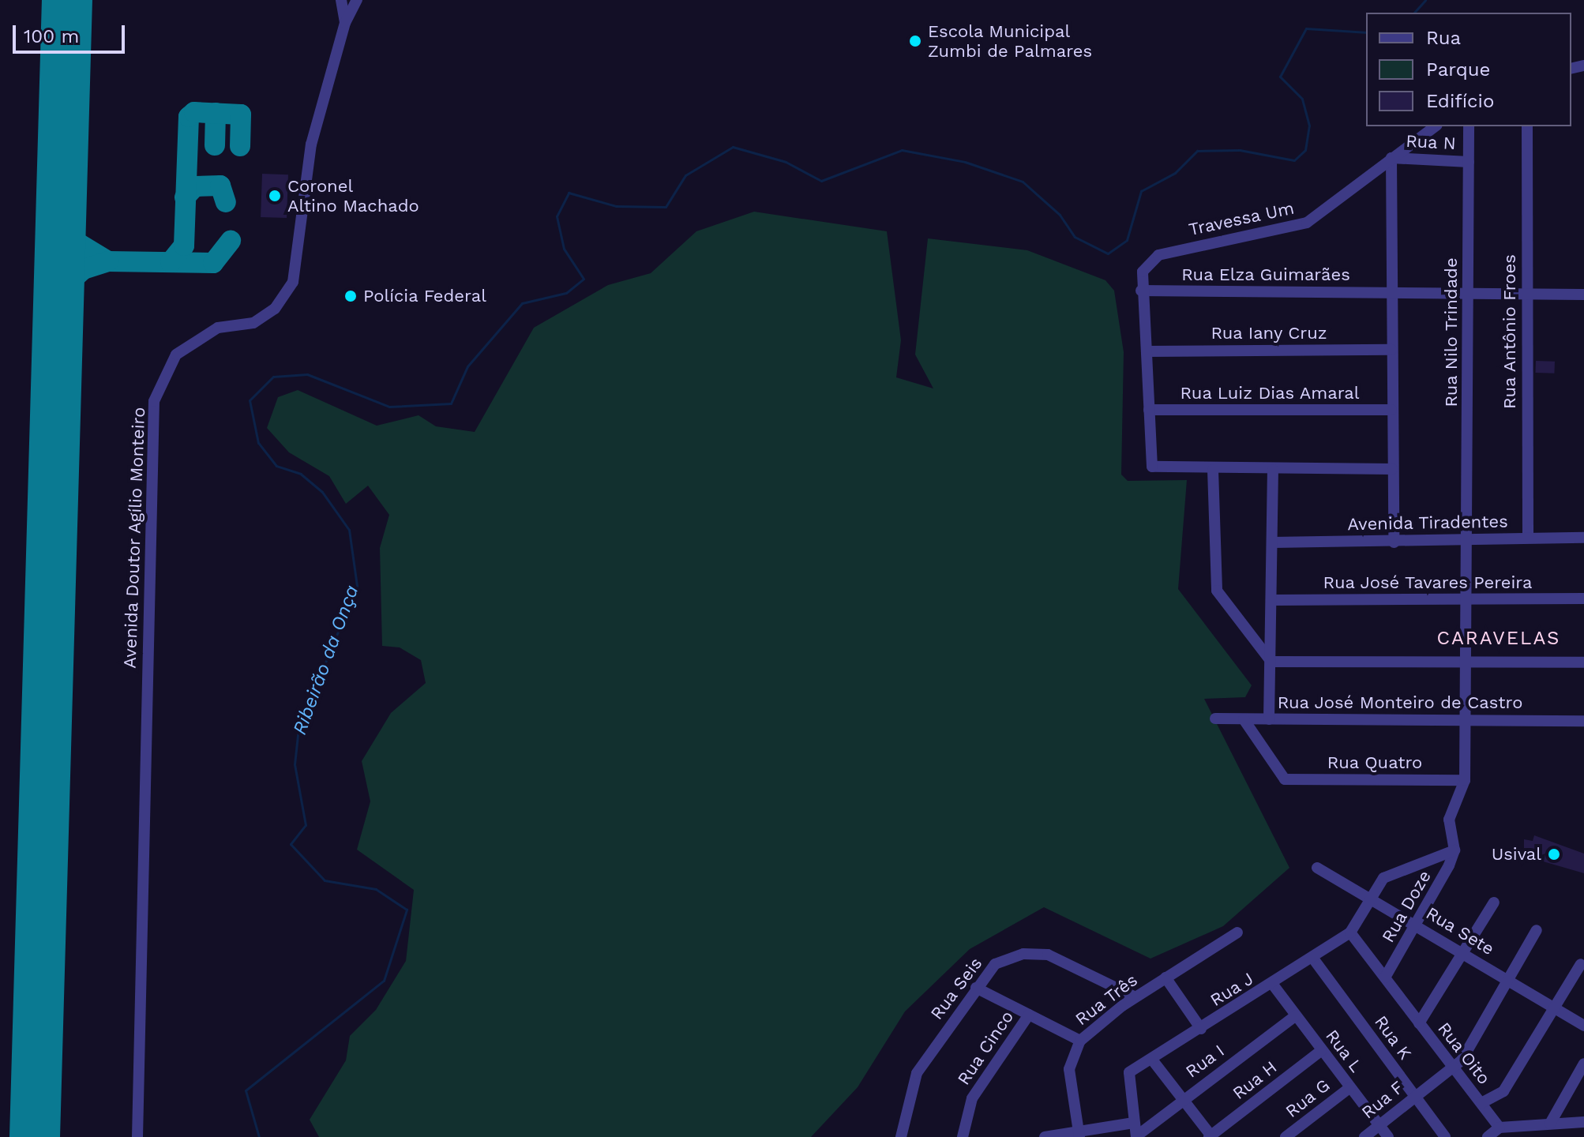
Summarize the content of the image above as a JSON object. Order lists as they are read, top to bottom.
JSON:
{
  "streets": {
    "street": [
      "Rua N",
      "Travessa Um",
      "Rua Elza Guimarães",
      "Rua Antônio Froes",
      "Rua Nilo Trindade",
      "Rua Iany Cruz",
      "Rua Luiz Dias Amaral",
      "Avenida Tiradentes",
      "Avenida Doutor Agílio Monteiro",
      "Rua José Tavares Pereira",
      "Rua José Monteiro de Castro",
      "Rua Quatro",
      "Rua Doze",
      "Rua Sete",
      "Rua Seis",
      "Rua J",
      "Rua Três",
      "Rua K",
      "Rua Cinco",
      "Rua L",
      "Rua Oito",
      "Rua I",
      "Rua H",
      "Rua G",
      "Rua F"
    ]
  },
  "crossings": [
    ["Rua N", "Travessa Um"],
    ["Rua N", "Rua Nilo Trindade"],
    ["Travessa Um", "Rua Elza Guimarães"],
    ["Rua Elza Guimarães", "Rua Antônio Froes"],
    ["Rua Elza Guimarães", "Rua Nilo Trindade"],
    ["Rua Antônio Froes", "Avenida Tiradentes"],
    ["Rua Nilo Trindade", "Avenida Tiradentes"],
    ["Rua Nilo Trindade", "Rua José Tavares Pereira"],
    ["Rua Nilo Trindade", "Rua José Monteiro de Castro"],
    ["Rua Nilo Trindade", "Rua Quatro"],
    ["Rua Nilo Trindade", "Rua Doze"],
    ["Rua José Monteiro de Castro", "Rua Quatro"],
    ["Rua Doze", "Rua Sete"],
    ["Rua Doze", "Rua Oito"],
    ["Rua Sete", "Rua F"],
    ["Rua Seis", "Rua Três"],
    ["Rua J", "Rua K"],
    ["Rua J", "Rua L"],
    ["Rua J", "Rua Oito"],
    ["Rua K", "Rua F"],
    ["Rua L", "Rua I"],
    ["Rua L", "Rua H"],
    ["Rua L", "Rua G"],
    ["Rua L", "Rua F"],
    ["Rua Oito", "Rua F"]
  ],
  "districts": ["CARAVELAS"],
  "water": ["Ribeirão da Onça"],
  "places": [
    "Escola Municipal Zumbi de Palmares",
    "Coronel Altino Machado",
    "Polícia Federal",
    "Usival"
  ],
  "legend": ["Rua", "Parque", "Edifício"],
  "scale_bar": "100 m"
}
